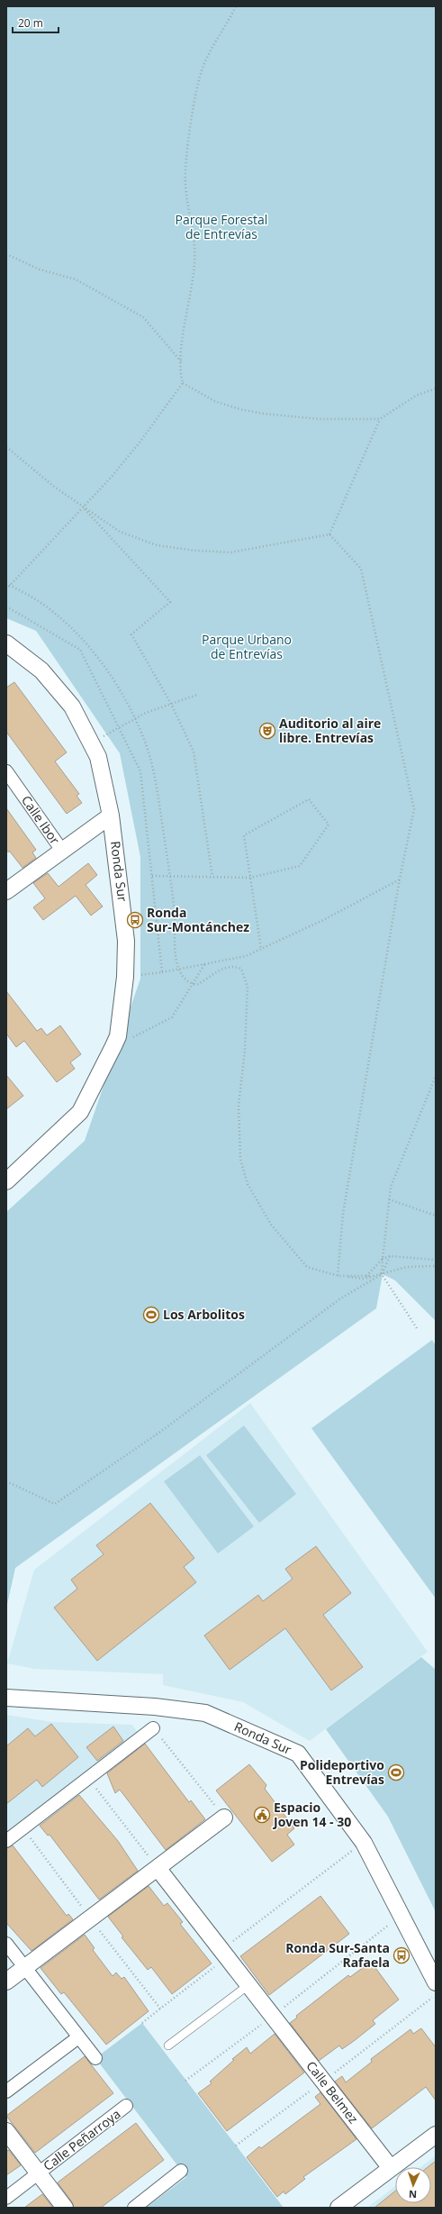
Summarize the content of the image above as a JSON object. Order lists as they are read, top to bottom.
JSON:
{
  "streets": {
    "street": [
      "Calle Ibor",
      "Ronda Sur",
      "Calle Belmez",
      "Calle Peñarroya"
    ]
  },
  "parks": ["Parque Forestal de Entrevías", "Parque Urbano de Entrevías"],
  "places": {
    "theatre": ["Auditorio al aire libre. Entrevías"],
    "bus stop": ["Ronda Sur-Montánchez", "Ronda Sur-Santa Rafaela"],
    "sports": ["Los Arbolitos", "Polideportivo Entrevías"],
    "public building": ["Espacio Joven 14 - 30"]
  },
  "scale_bar": "20 m",
  "north": "bottom"
}
